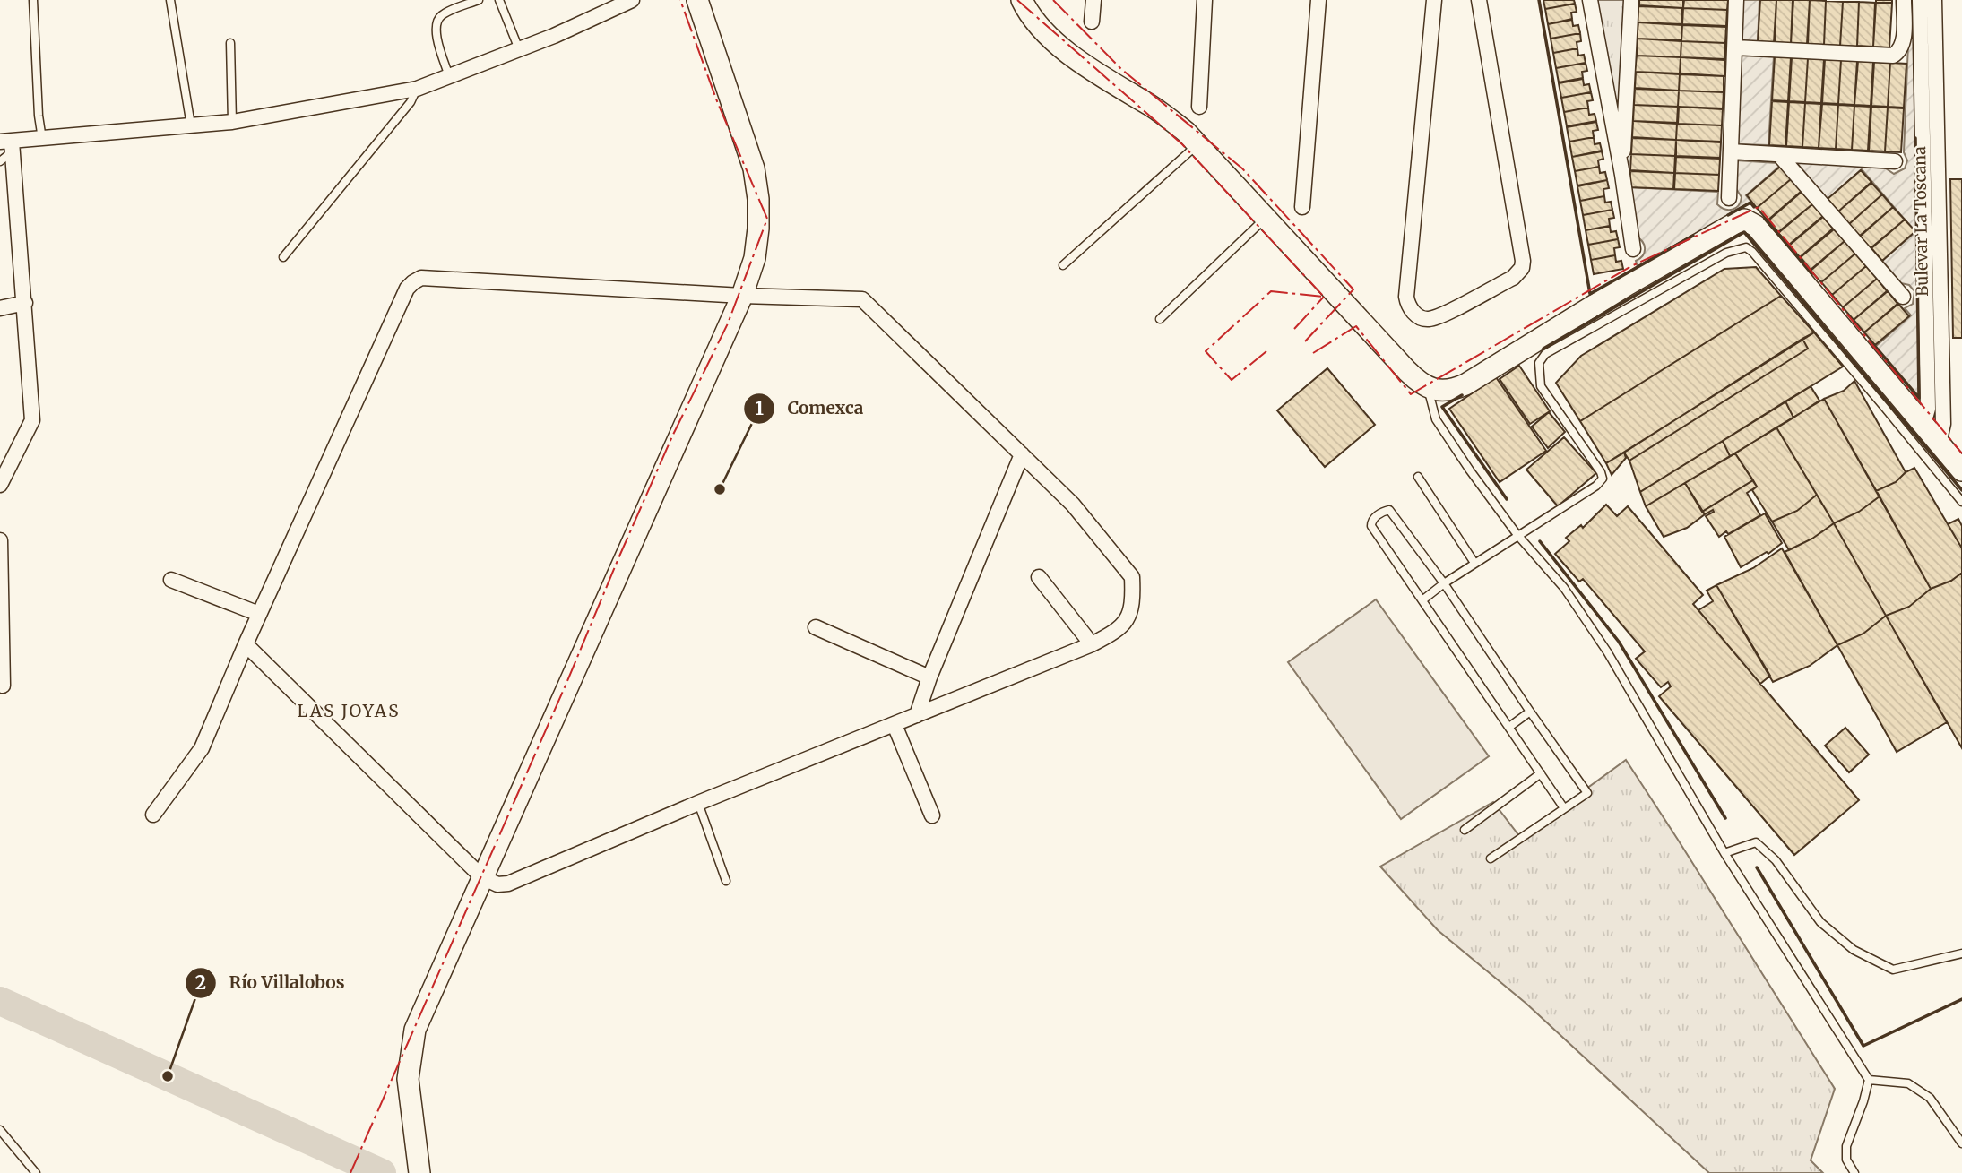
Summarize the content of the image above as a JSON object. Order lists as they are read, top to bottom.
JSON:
{
  "streets": {
    "street": ["Bulevar La Toscana"]
  },
  "districts": ["LAS JOYAS"],
  "places": ["Comexca", "Río Villalobos"]
}
